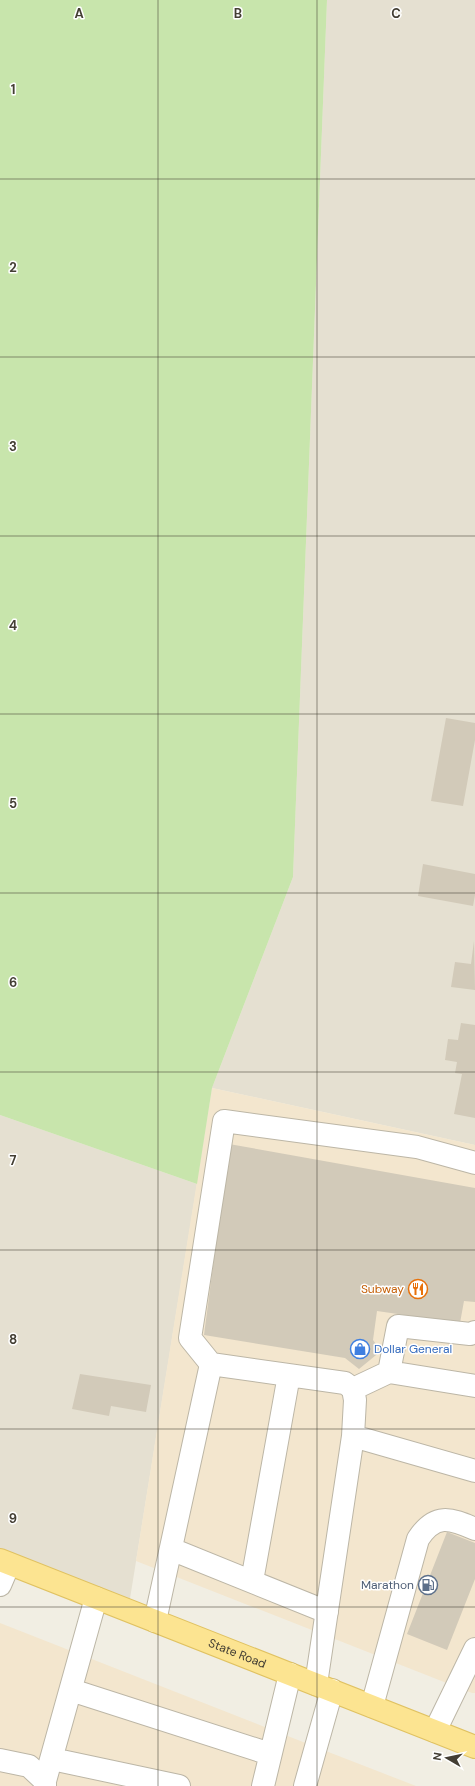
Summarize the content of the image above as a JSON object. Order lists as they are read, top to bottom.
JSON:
{
  "streets": {
    "main road": ["State Road"]
  },
  "places": {
    "restaurant": ["Subway"],
    "shop": ["Dollar General"],
    "fuel station": ["Marathon"]
  },
  "north": "left",
  "grid": {
    "columns": ["A", "B", "C"],
    "rows": [
      "1",
      "2",
      "3",
      "4",
      "5",
      "6",
      "7",
      "8",
      "9"
    ]
  }
}
